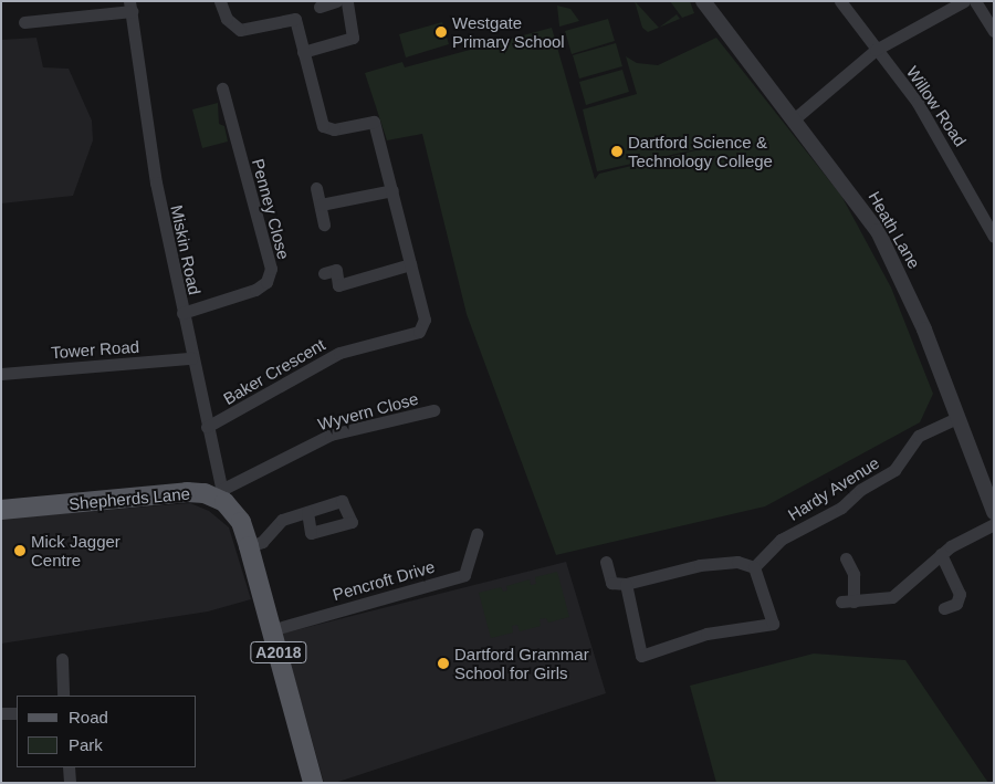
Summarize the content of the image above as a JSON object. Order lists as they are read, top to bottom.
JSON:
{
  "streets": {
    "main road": ["Shepherds Lane", "A2018"],
    "street": [
      "Willow Road",
      "Penney Close",
      "Heath Lane",
      "Miskin Road",
      "Tower Road",
      "Baker Crescent",
      "Wyvern Close",
      "Hardy Avenue",
      "Pencroft Drive"
    ]
  },
  "crossings": [
    ["Penney Close", "Miskin Road"],
    ["Heath Lane", "Hardy Avenue"],
    ["Miskin Road", "Tower Road"],
    ["Miskin Road", "Baker Crescent"],
    ["Miskin Road", "Wyvern Close"],
    ["Miskin Road", "Shepherds Lane"],
    ["Miskin Road", "A2018"],
    ["Wyvern Close", "Shepherds Lane"],
    ["Wyvern Close", "A2018"],
    ["Shepherds Lane", "A2018"],
    ["Pencroft Drive", "A2018"]
  ],
  "places": [
    "Westgate Primary School",
    "Dartford Science & Technology College",
    "Mick Jagger Centre",
    "Dartford Grammar School for Girls"
  ],
  "legend": ["Road", "Park"]
}
